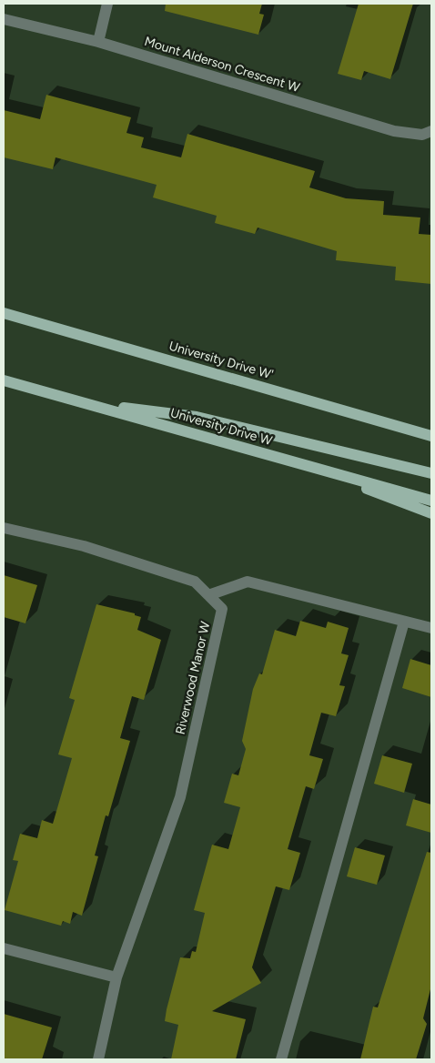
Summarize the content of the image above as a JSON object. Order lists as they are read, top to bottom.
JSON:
{
  "streets": {
    "main road": ["University Drive W'", "University Drive W"],
    "street": ["Mount Alderson Crescent W", "Riverwood Manor W"]
  }
}
